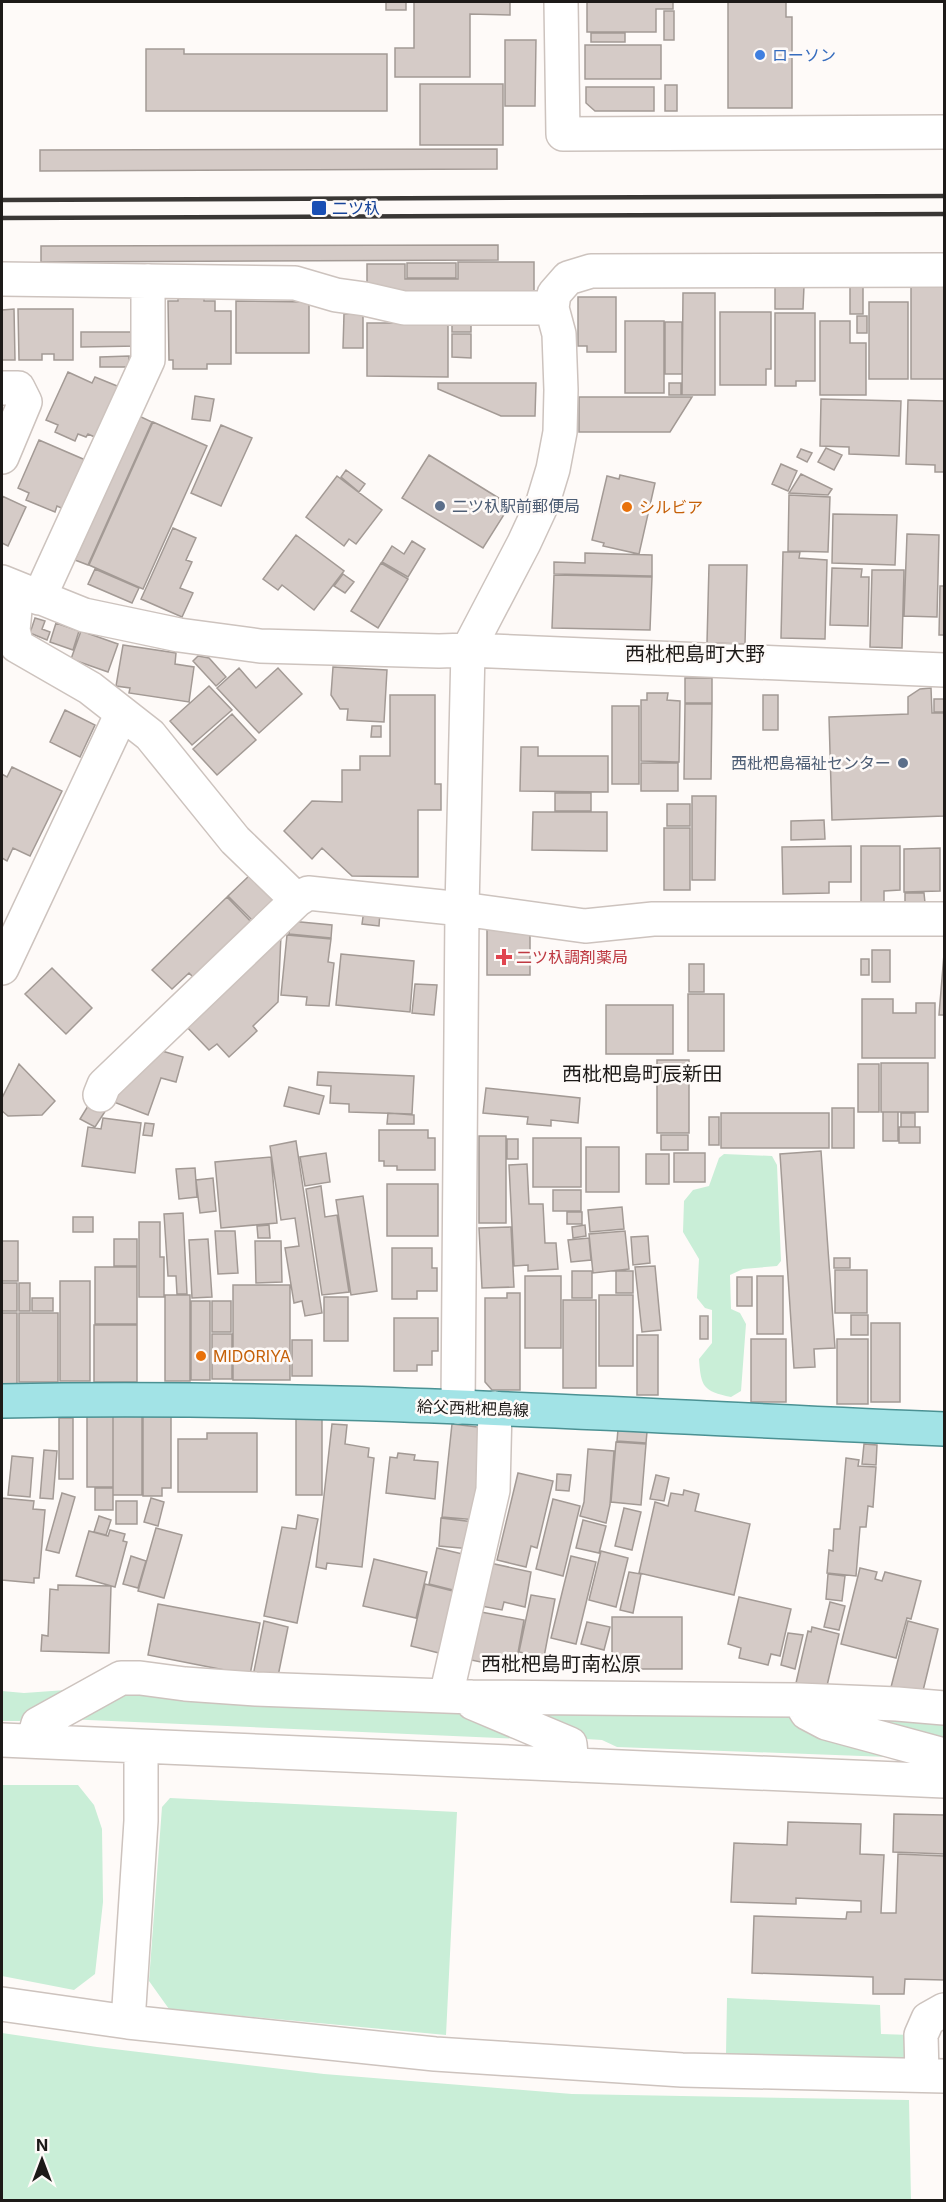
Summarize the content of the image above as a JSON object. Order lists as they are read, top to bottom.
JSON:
{
  "streets": {
    "main road": ["給父西枇杷島線"]
  },
  "districts": ["西枇杷島町大野", "西枇杷島町辰新田", "西枇杷島町南松原"],
  "places": {
    "other": [
      "ローソン",
      "二ツ杁駅前郵便局",
      "シルビア",
      "西枇杷島福祉センター",
      "MIDORIYA"
    ],
    "transit": ["二ツ杁"],
    "health": ["二ツ杁調剤薬局"]
  },
  "north": "top"
}
